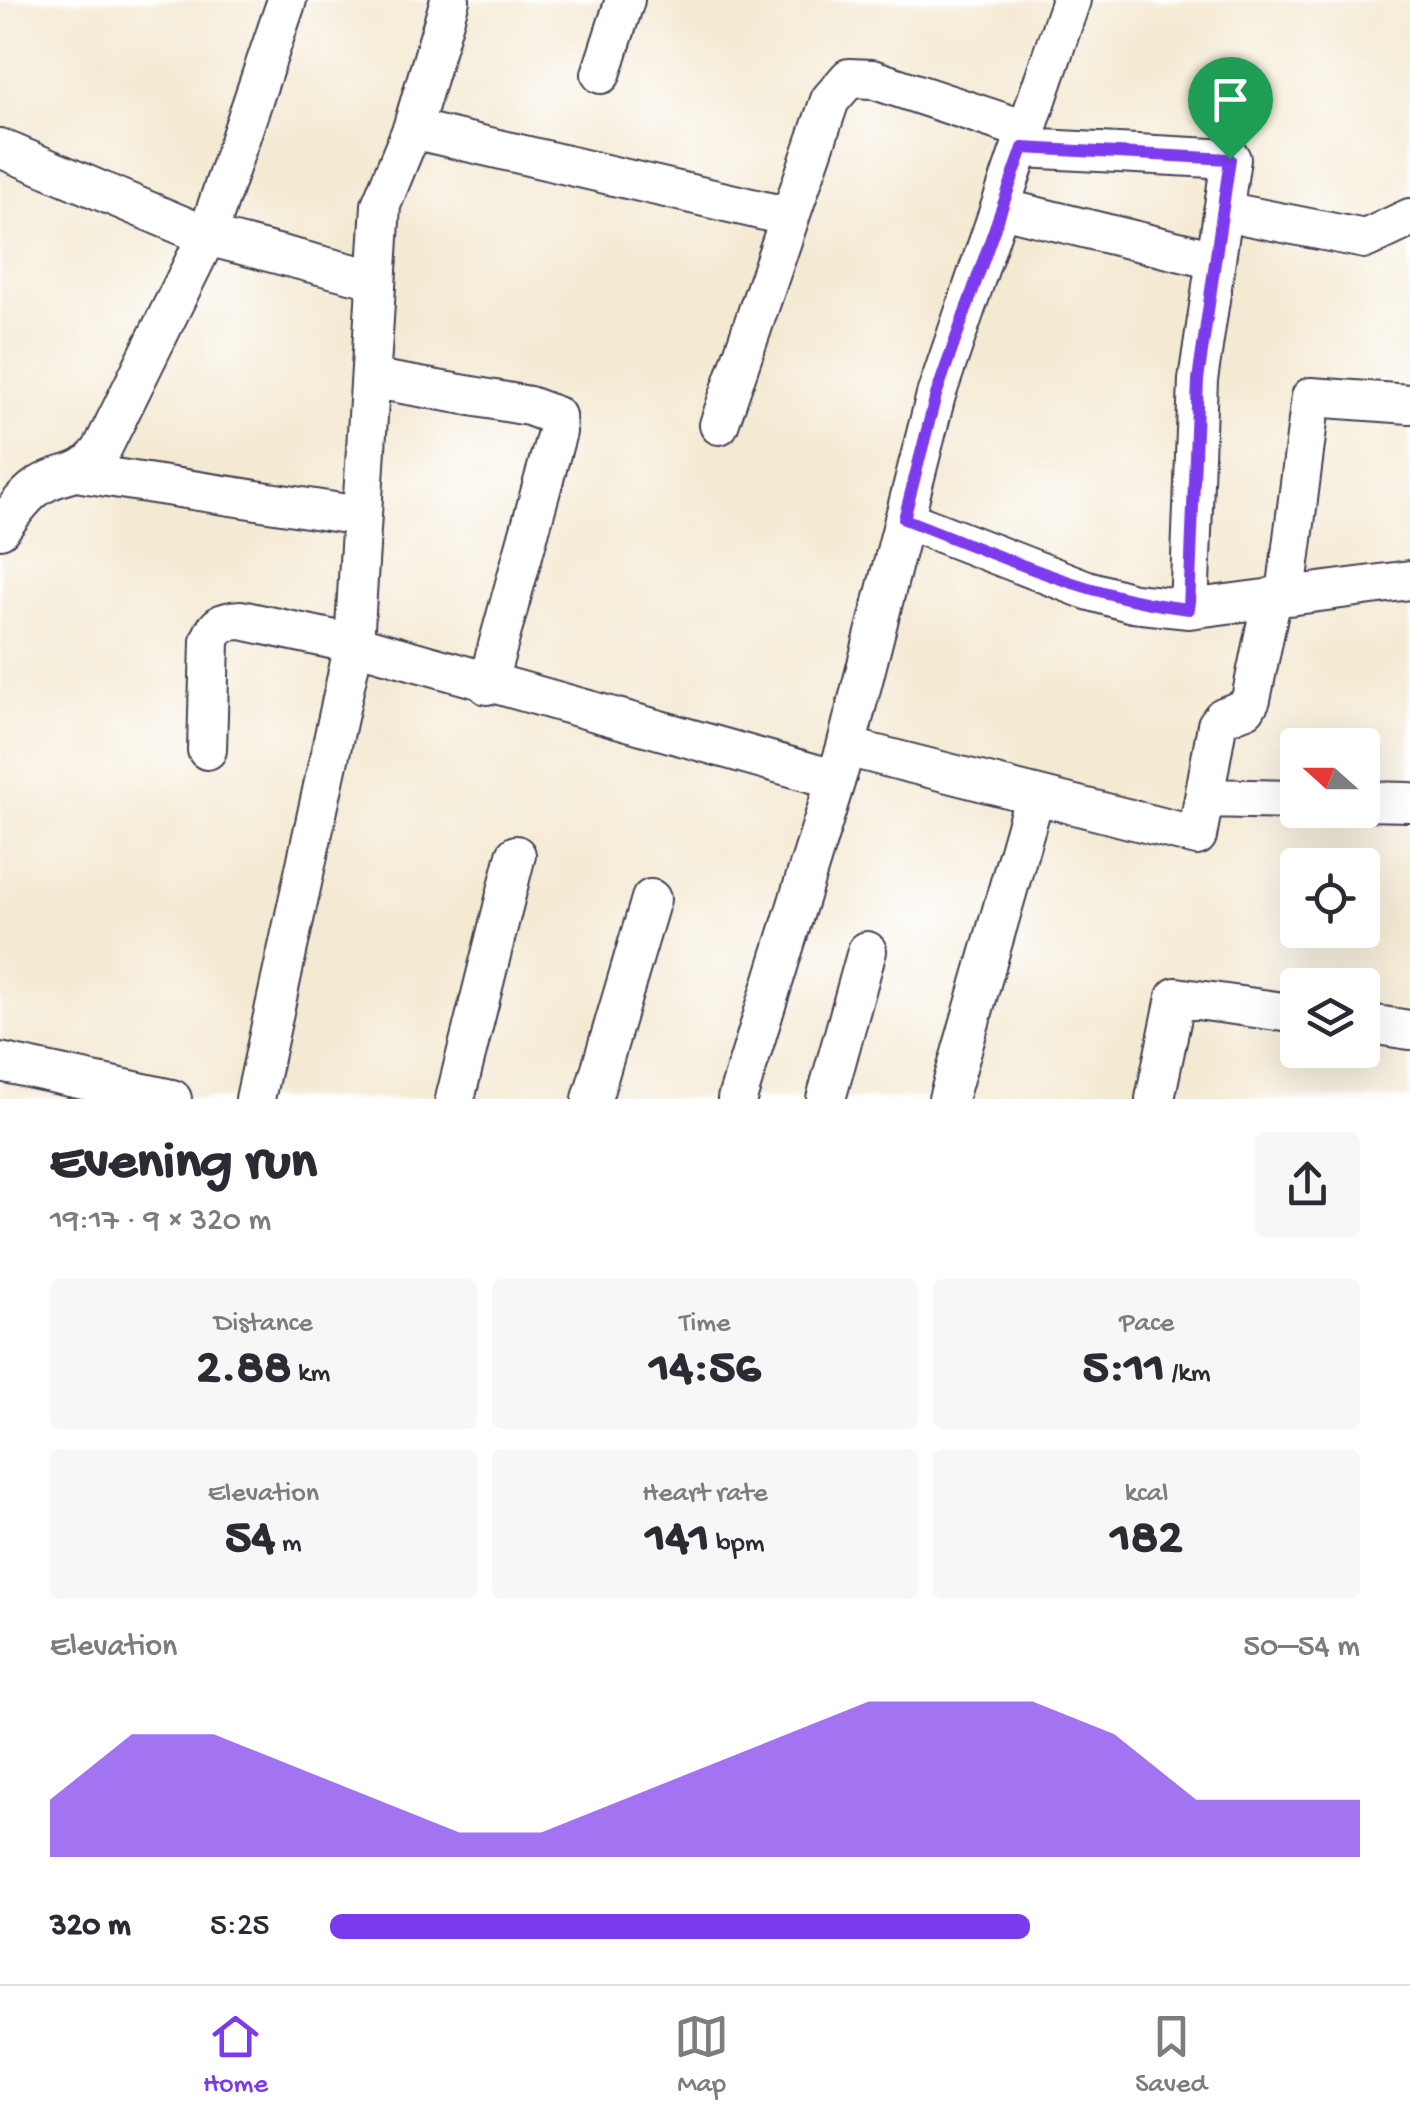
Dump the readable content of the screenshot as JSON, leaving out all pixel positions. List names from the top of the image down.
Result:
{
  "north": "left",
  "page": {
    "heading": ["Evening run", "19:17 · 9 × 320 m"],
    "stats": [
      ["Distance", "2.88 km"],
      ["Time", "14:56"],
      ["Pace", "5:11 /km"],
      ["Elevation", "54 m"],
      ["Heart rate", "141 bpm"],
      ["kcal", "182"]
    ],
    "chart": ["Elevation", "50–54 m"],
    "list": [
      {
        "name": "320 m",
        "note": "5:25"
      }
    ],
    "tabs": ["Home", "Map", "Saved"]
  }
}
